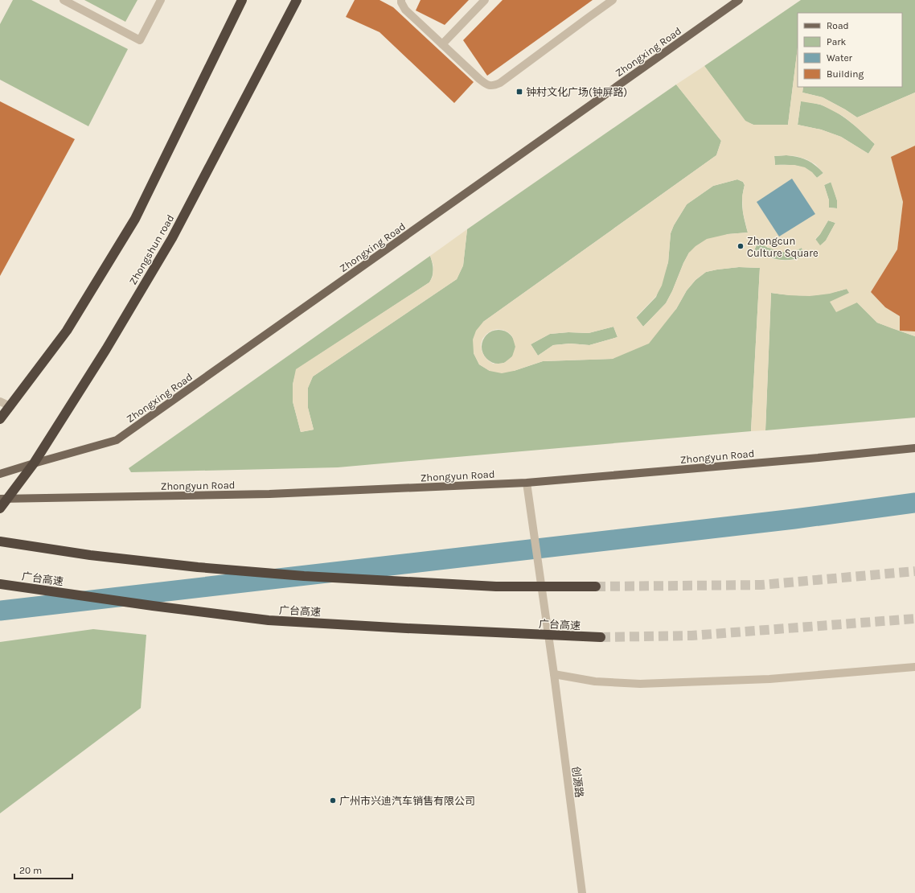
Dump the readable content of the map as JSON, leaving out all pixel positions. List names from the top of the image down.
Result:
{
  "streets": {
    "highway": ["Zhongshun road", "广台高速"],
    "main road": ["Zhongxing Road", "Zhongyun Road"],
    "street": ["创源路"]
  },
  "crossings": [
    ["Zhongxing Road", "Zhongshun road"],
    ["Zhongshun road", "Zhongyun Road"],
    ["Zhongyun Road", "创源路"]
  ],
  "places": {
    "transit": ["钟村文化广场(钟屏路)"],
    "other": ["Zhongcun Culture Square", "广州市兴迪汽车销售有限公司"]
  },
  "legend": [
    "Road",
    "Park",
    "Water",
    "Building"
  ],
  "scale_bar": "20 m"
}
